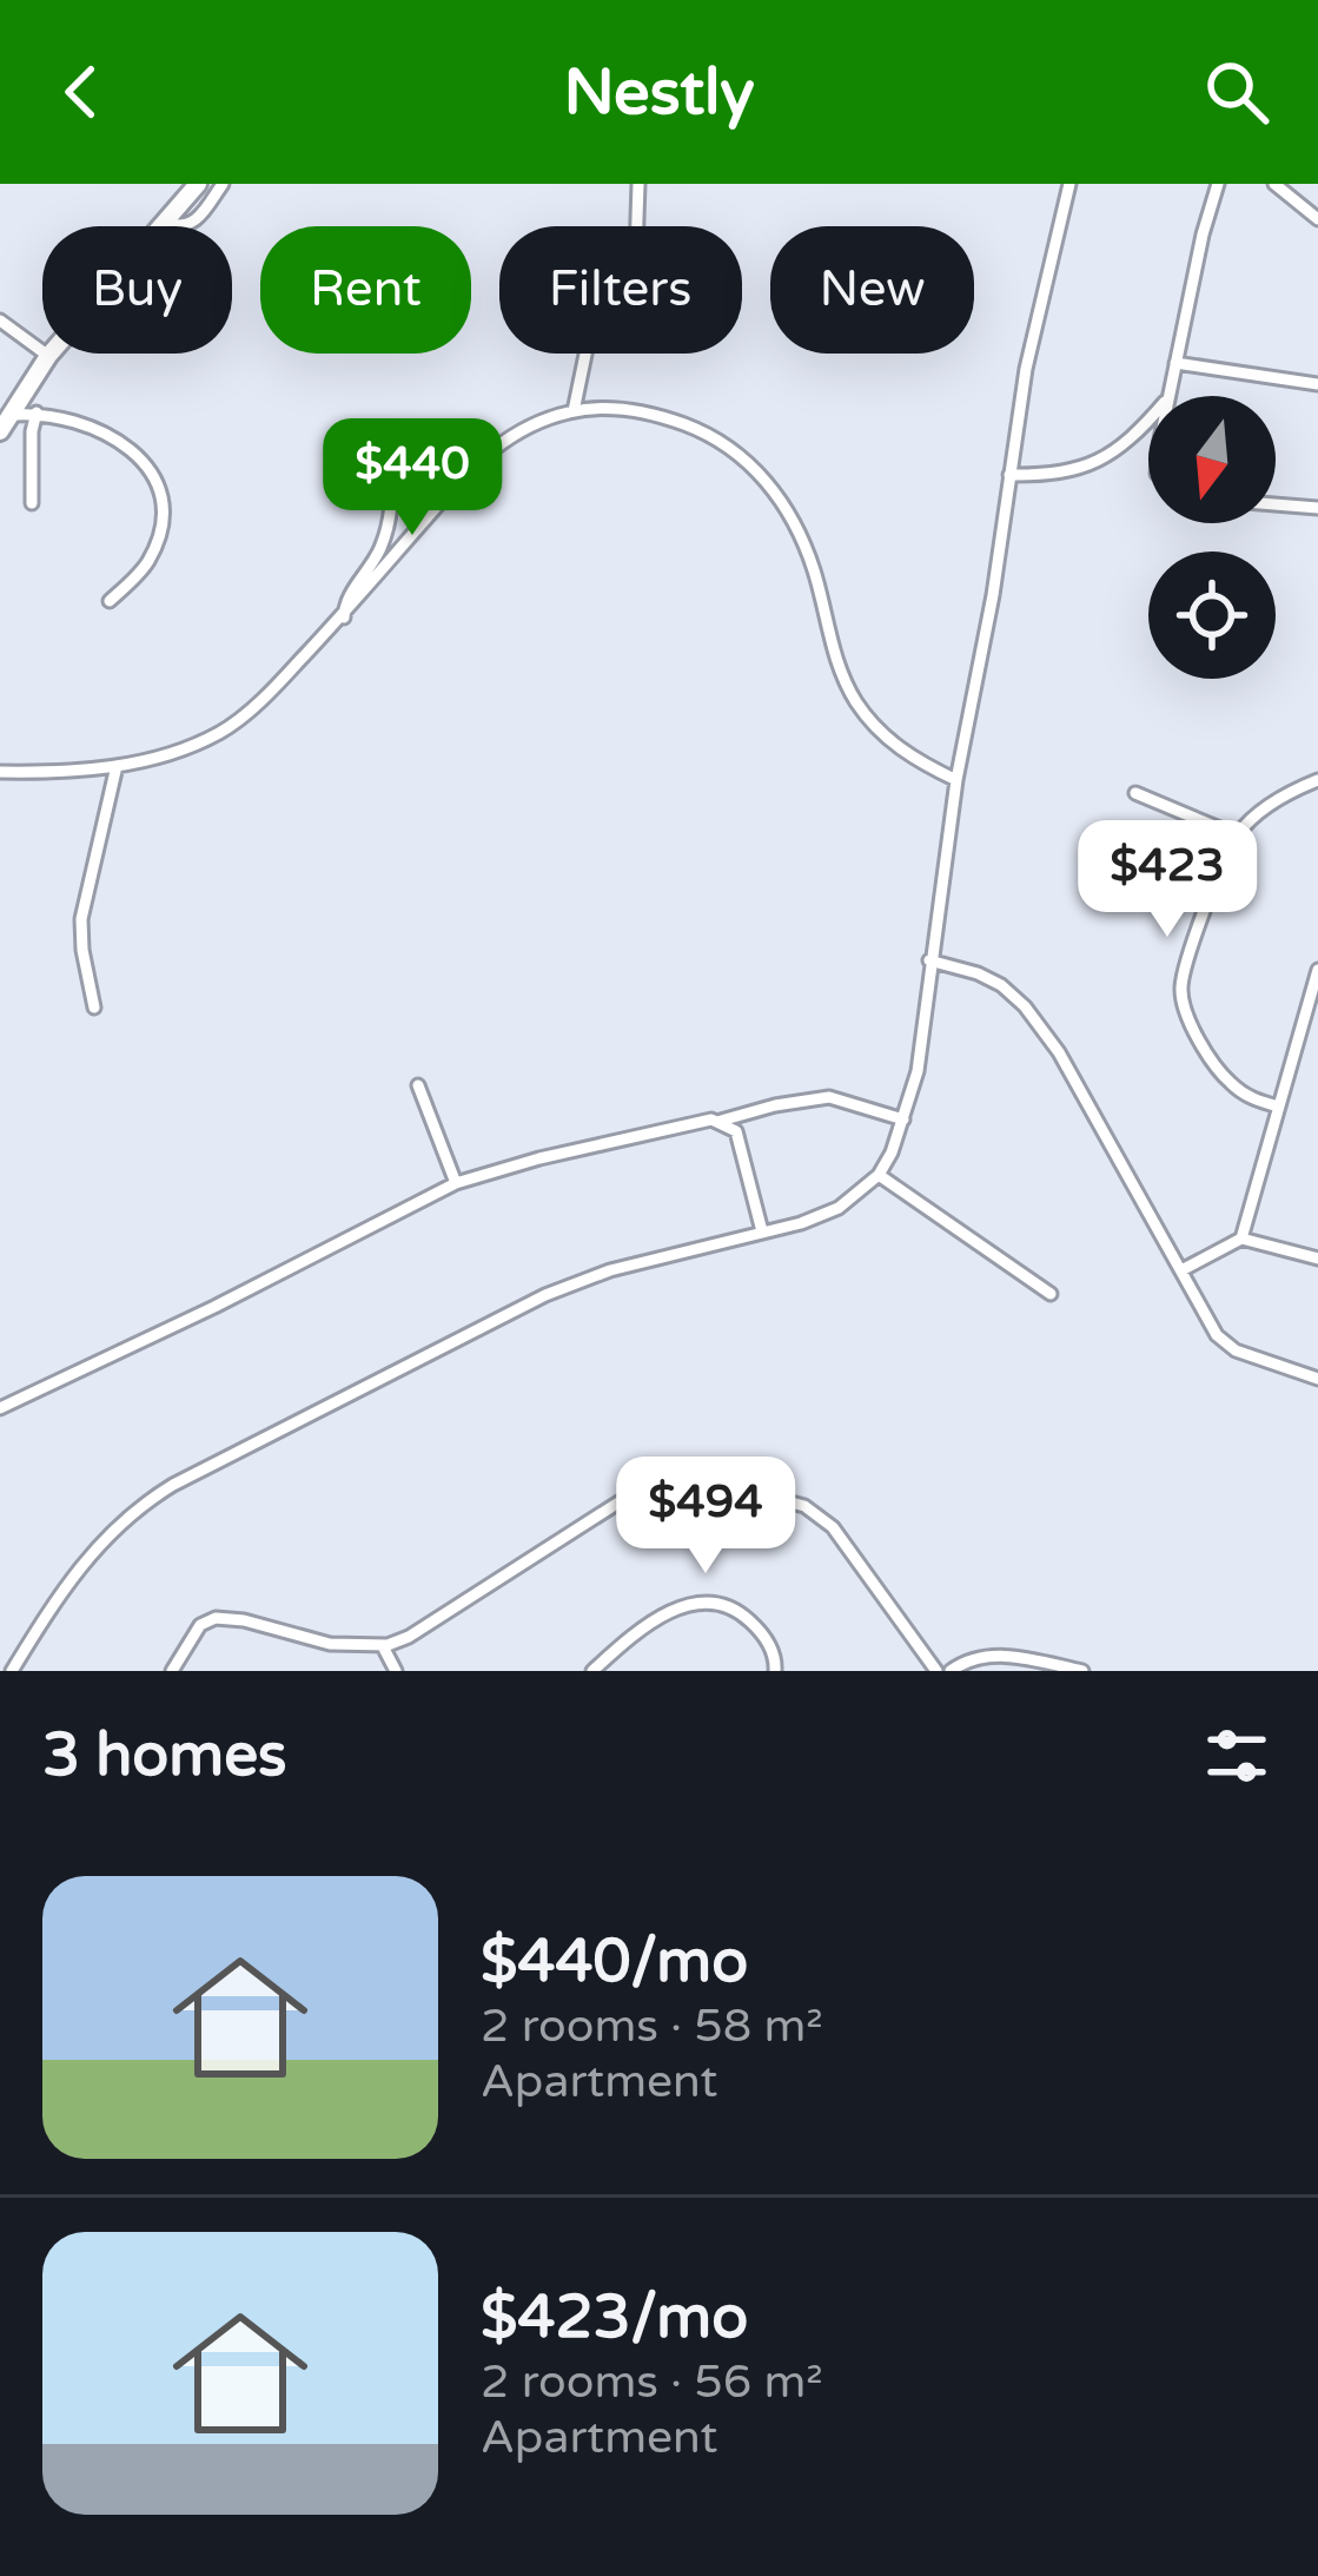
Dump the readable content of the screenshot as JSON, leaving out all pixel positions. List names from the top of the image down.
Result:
{
  "north": "bottom",
  "page": {
    "header": "Nestly",
    "chip": [
      "Buy",
      "Rent",
      "Filters",
      "New"
    ],
    "price": ["$440", "$423", "$494"],
    "heading": "3 homes",
    "list": [
      {
        "name": "$440/mo",
        "note": "2 rooms · 58 m² · Apartment"
      },
      {
        "name": "$423/mo",
        "note": "2 rooms · 56 m² · Apartment"
      }
    ]
  }
}
